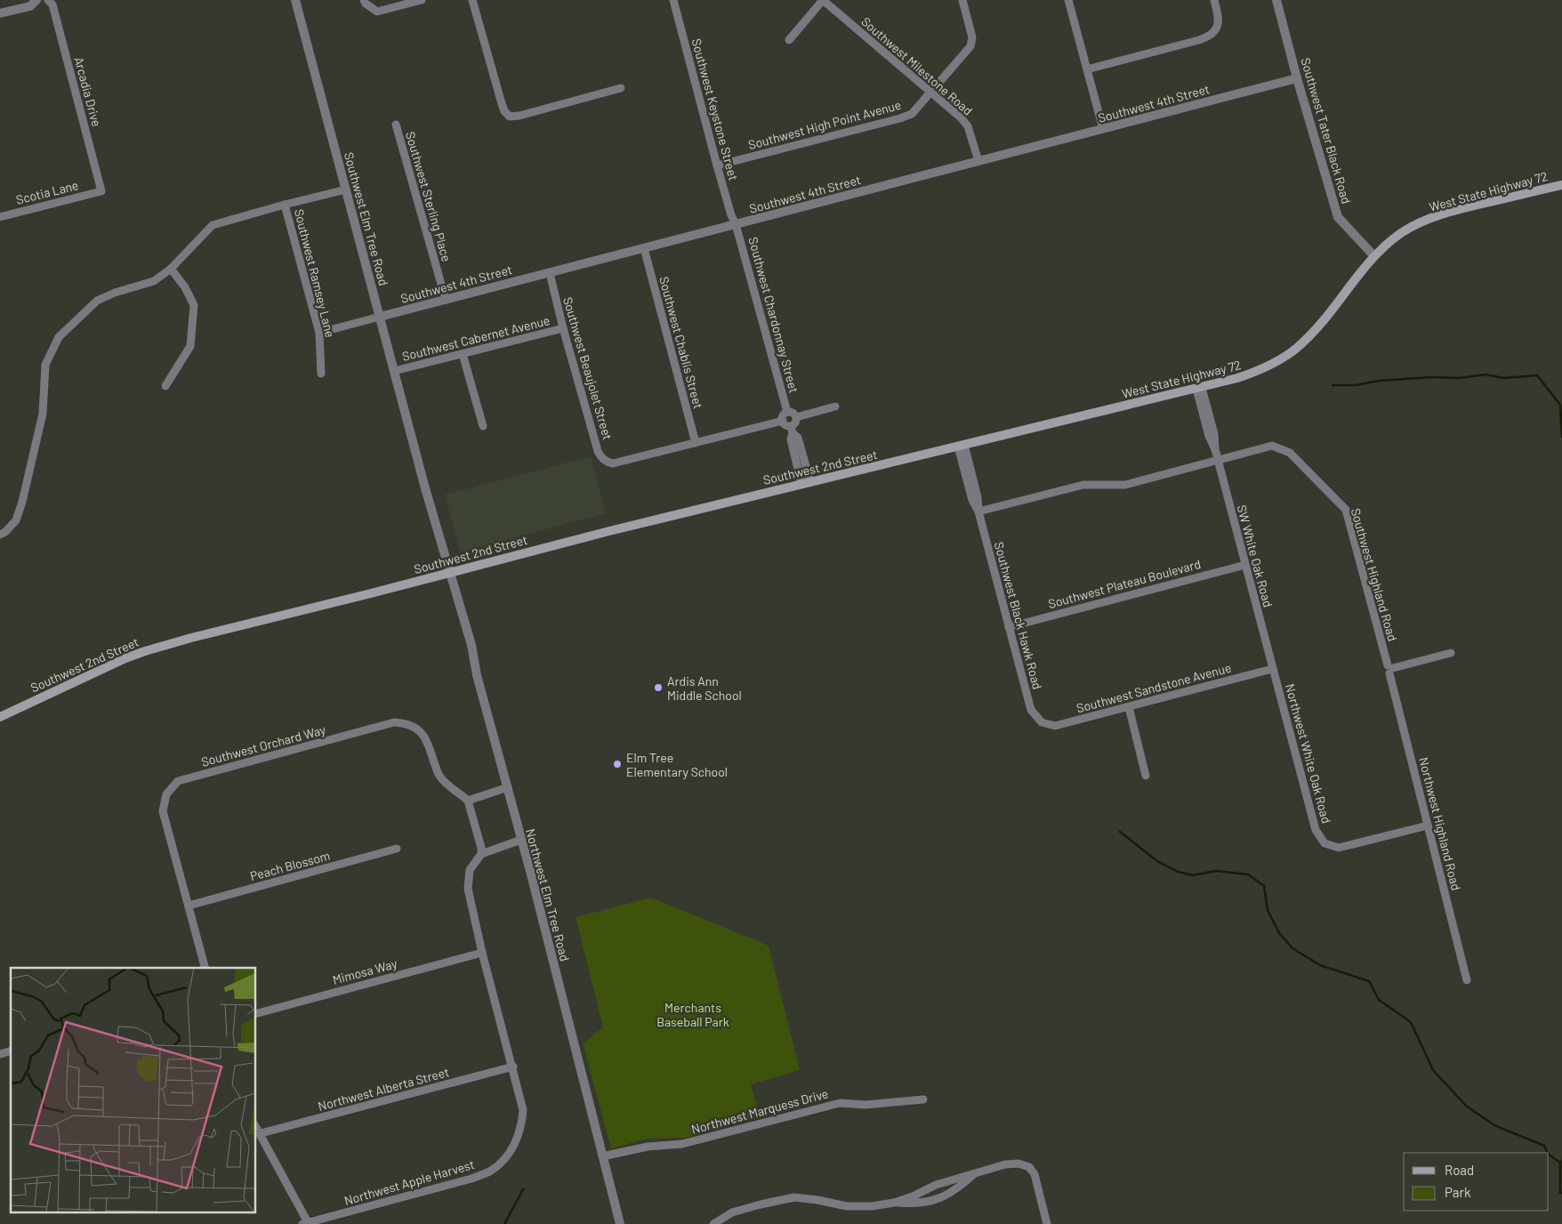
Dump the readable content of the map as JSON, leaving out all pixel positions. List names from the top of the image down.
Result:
{
  "streets": {
    "main road": ["West State Highway 72", "Southwest 2nd Street"],
    "street": [
      "Southwest Milestone Road",
      "Arcadia Drive",
      "Southwest 4th Street",
      "Southwest Keystone Street",
      "Southwest High Point Avenue",
      "Southwest Tater Black Road",
      "Scotia Lane",
      "Southwest Sterling Place",
      "Southwest Elm Tree Road",
      "Southwest Ramsey Lane",
      "Southwest Chardonnay Street",
      "Southwest Cabernet Avenue",
      "Southwest Chablis Street",
      "Southwest Beaujolet Street",
      "SW White Oak Road",
      "Southwest Highland Road",
      "Southwest Plateau Boulevard",
      "Southwest Black Hawk Road",
      "Southwest Sandstone Avenue",
      "Southwest Orchard Way",
      "Northwest White Oak Road",
      "Northwest Highland Road",
      "Peach Blossom",
      "Northwest Elm Tree Road",
      "Mimosa Way",
      "Northwest Alberta Street",
      "Northwest Marquess Drive",
      "Northwest Apple Harvest"
    ]
  },
  "crossings": [
    ["Southwest Milestone Road", "Southwest 4th Street"],
    ["Southwest Milestone Road", "Southwest High Point Avenue"],
    ["Arcadia Drive", "Scotia Lane"],
    ["Southwest 4th Street", "Southwest Keystone Street"],
    ["Southwest 4th Street", "Southwest Tater Black Road"],
    ["Southwest 4th Street", "Southwest Sterling Place"],
    ["Southwest 4th Street", "Southwest Elm Tree Road"],
    ["Southwest 4th Street", "Southwest Ramsey Lane"],
    ["Southwest 4th Street", "Southwest Chardonnay Street"],
    ["Southwest 4th Street", "Southwest Chablis Street"],
    ["Southwest 4th Street", "Southwest Beaujolet Street"],
    ["Southwest Keystone Street", "Southwest High Point Avenue"],
    ["Southwest Keystone Street", "Southwest Chardonnay Street"],
    ["Southwest Tater Black Road", "West State Highway 72"],
    ["West State Highway 72", "Southwest 2nd Street"],
    ["West State Highway 72", "SW White Oak Road"],
    ["West State Highway 72", "Southwest Black Hawk Road"],
    ["Southwest Elm Tree Road", "Southwest Cabernet Avenue"],
    ["Southwest Elm Tree Road", "Southwest 2nd Street"],
    ["Southwest Elm Tree Road", "Northwest Elm Tree Road"],
    ["Southwest Cabernet Avenue", "Southwest Beaujolet Street"],
    ["Southwest Chablis Street", "Southwest Beaujolet Street"],
    ["Southwest 2nd Street", "Southwest Black Hawk Road"],
    ["Southwest 2nd Street", "Northwest Elm Tree Road"],
    ["SW White Oak Road", "Southwest Highland Road"],
    ["SW White Oak Road", "Southwest Plateau Boulevard"],
    ["SW White Oak Road", "Southwest Sandstone Avenue"],
    ["SW White Oak Road", "Northwest White Oak Road"],
    ["Southwest Highland Road", "Southwest Black Hawk Road"],
    ["Southwest Highland Road", "Northwest Highland Road"],
    ["Southwest Plateau Boulevard", "Southwest Black Hawk Road"],
    ["Southwest Black Hawk Road", "Southwest Sandstone Avenue"],
    ["Southwest Sandstone Avenue", "Northwest White Oak Road"],
    ["Southwest Orchard Way", "Peach Blossom"],
    ["Northwest White Oak Road", "Northwest Highland Road"],
    ["Northwest Elm Tree Road", "Northwest Marquess Drive"],
    ["Northwest Alberta Street", "Northwest Apple Harvest"]
  ],
  "parks": ["Merchants Baseball Park"],
  "places": ["Ardis Ann Middle School", "Elm Tree Elementary School"],
  "legend": ["Road", "Park"]
}
